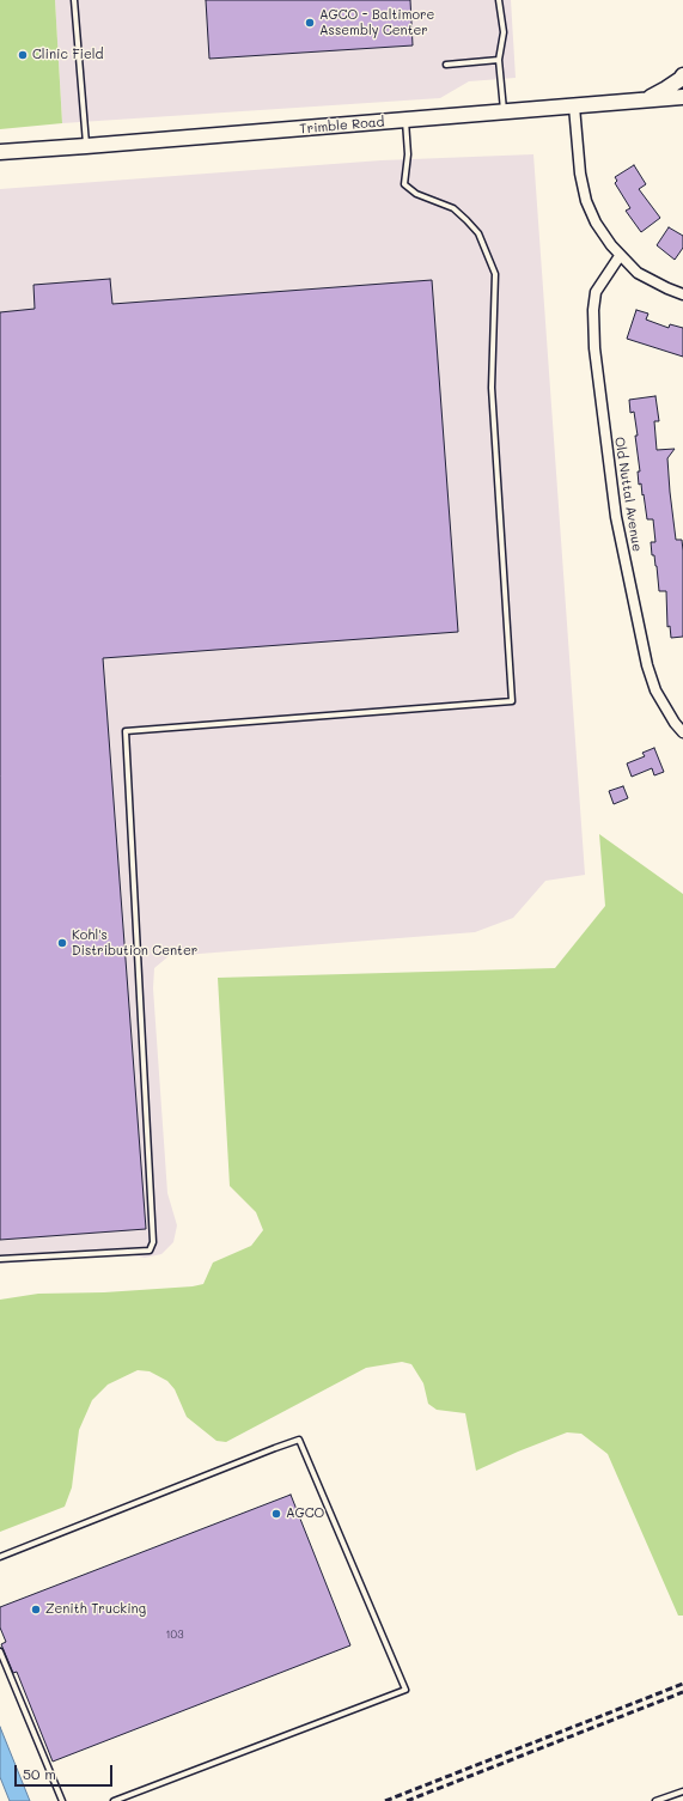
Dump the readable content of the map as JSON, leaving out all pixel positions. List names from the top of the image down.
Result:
{
  "streets": {
    "street": ["Trimble Road", "Old Nuttal Avenue"]
  },
  "places": [
    "AGCO - Baltimore Assembly Center",
    "Clinic Field",
    "Kohl's Distribution Center",
    "AGCO",
    "Zenith Trucking"
  ],
  "house_numbers": ["103"],
  "scale_bar": "50 m"
}
